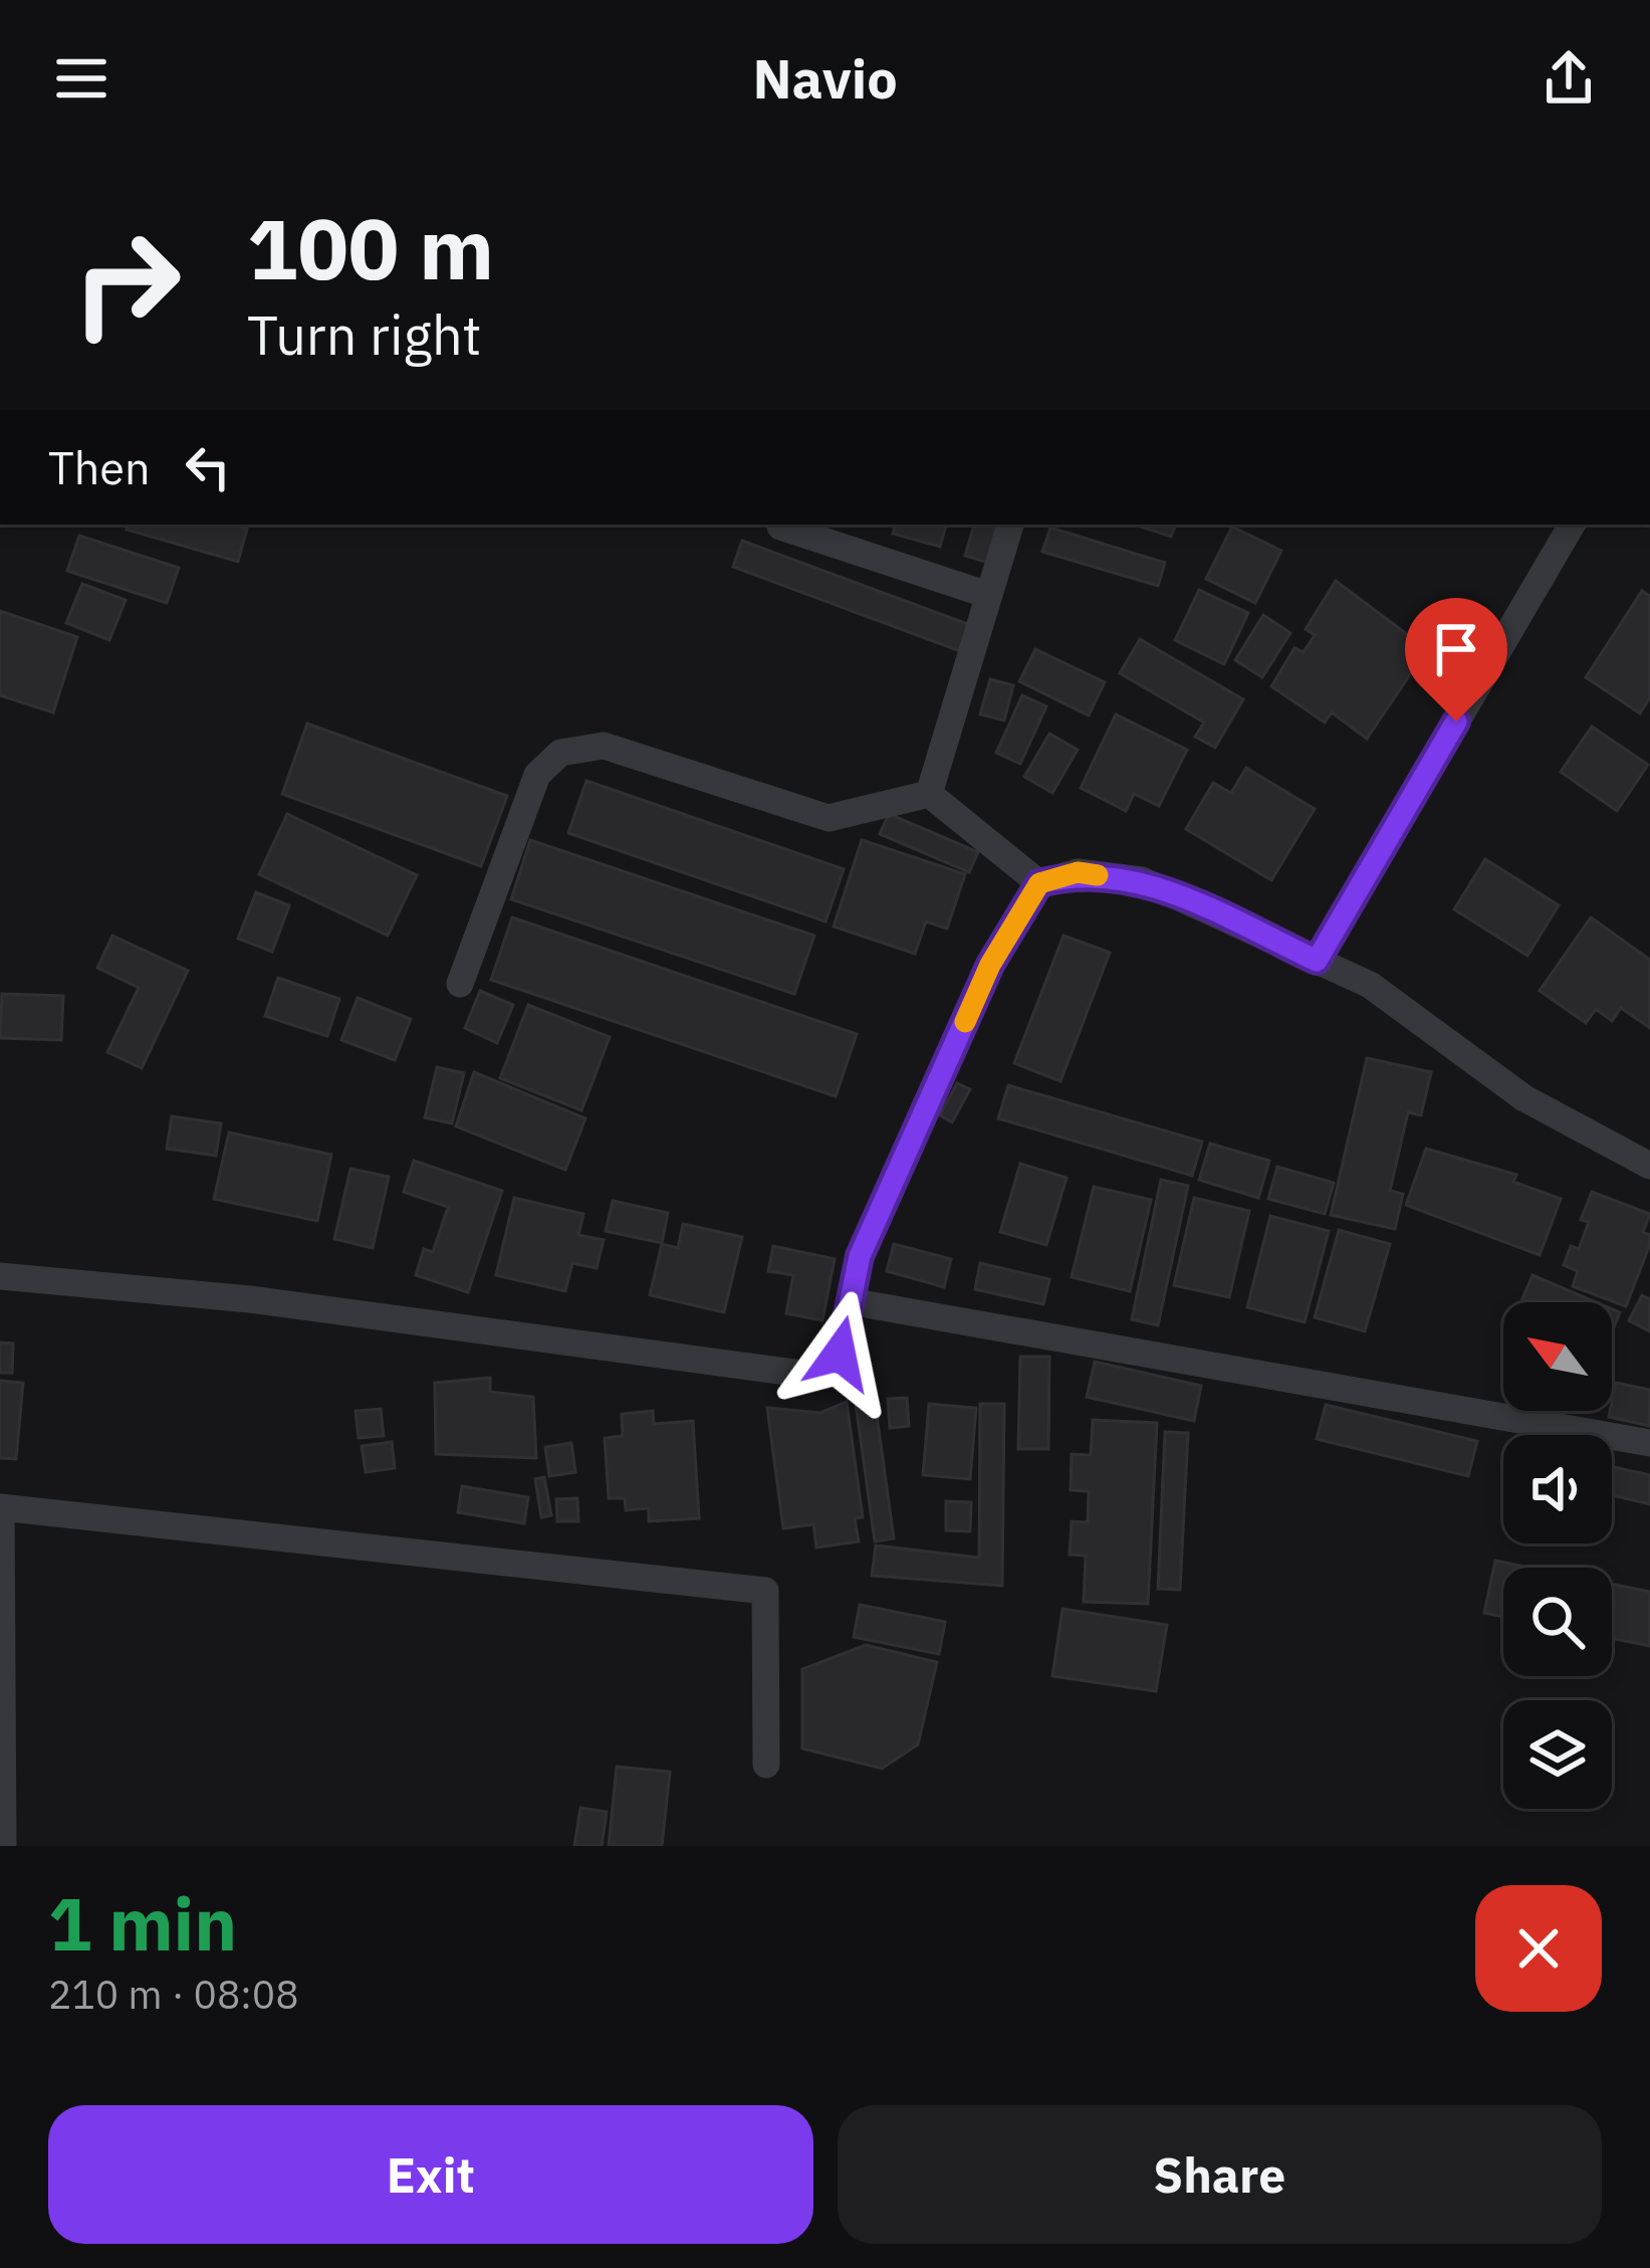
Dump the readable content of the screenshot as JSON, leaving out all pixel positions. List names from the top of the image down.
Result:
{
  "north": "top left",
  "page": {
    "header": "Navio",
    "turn": ["100 m", "Turn right"],
    "then": "Then",
    "heading": ["1 min", "210 m · 08:08"],
    "buttons": ["Exit", "Share"]
  }
}
